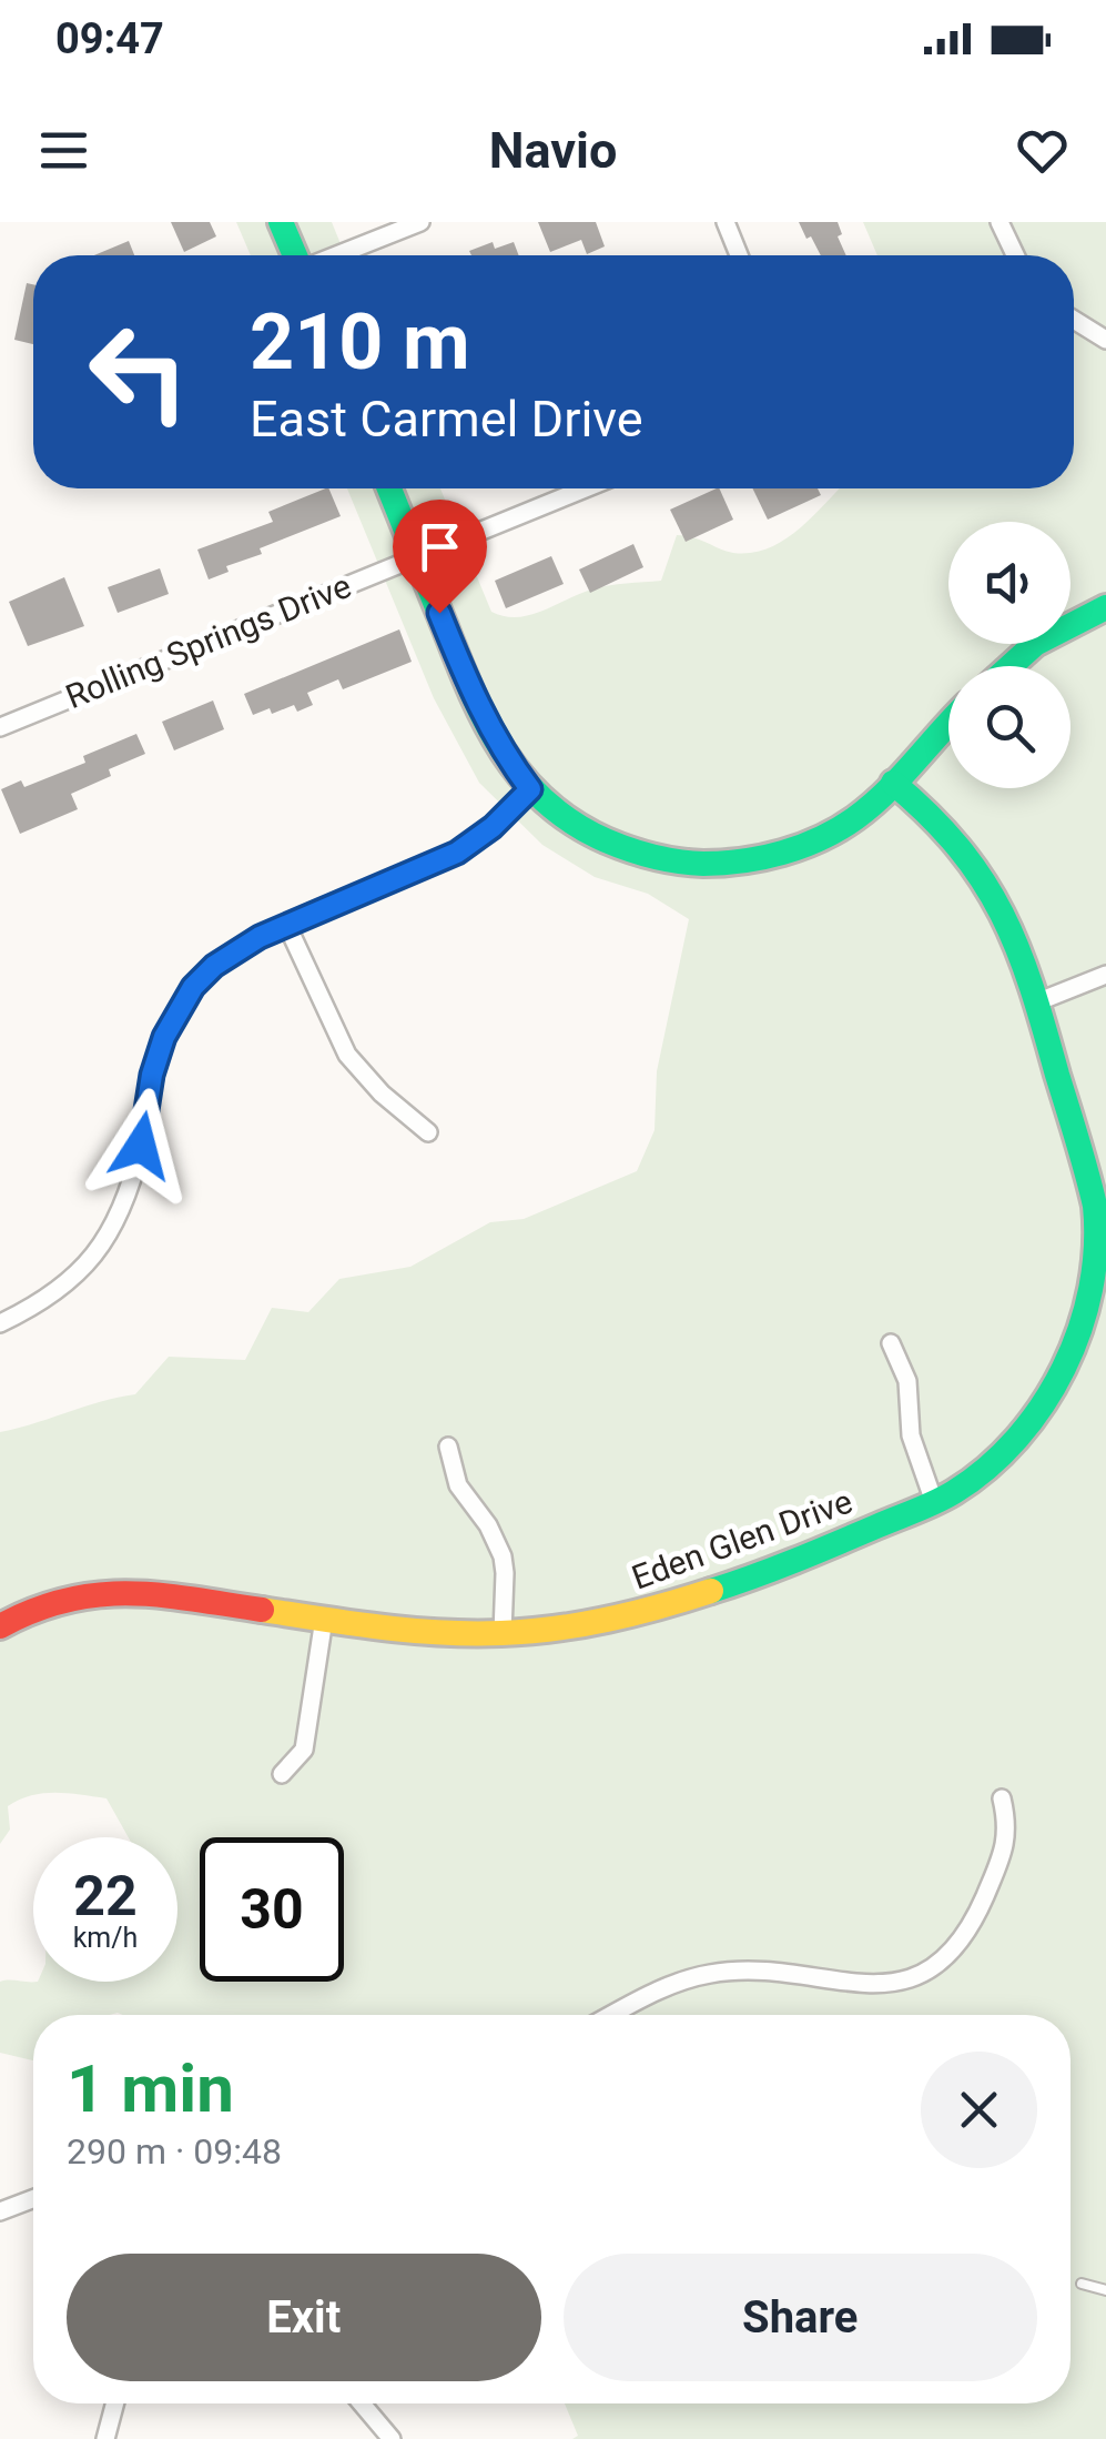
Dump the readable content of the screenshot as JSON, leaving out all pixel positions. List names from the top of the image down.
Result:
{
  "streets": {
    "street": ["Rolling Springs Drive", "Eden Glen Drive"]
  },
  "page": {
    "status": "09:47",
    "header": "Navio",
    "turn": ["210 m", "East Carmel Drive"],
    "speed": "22 km/h",
    "limit": "30",
    "heading": ["1 min", "290 m · 09:48"],
    "buttons": ["Exit", "Share"]
  }
}
